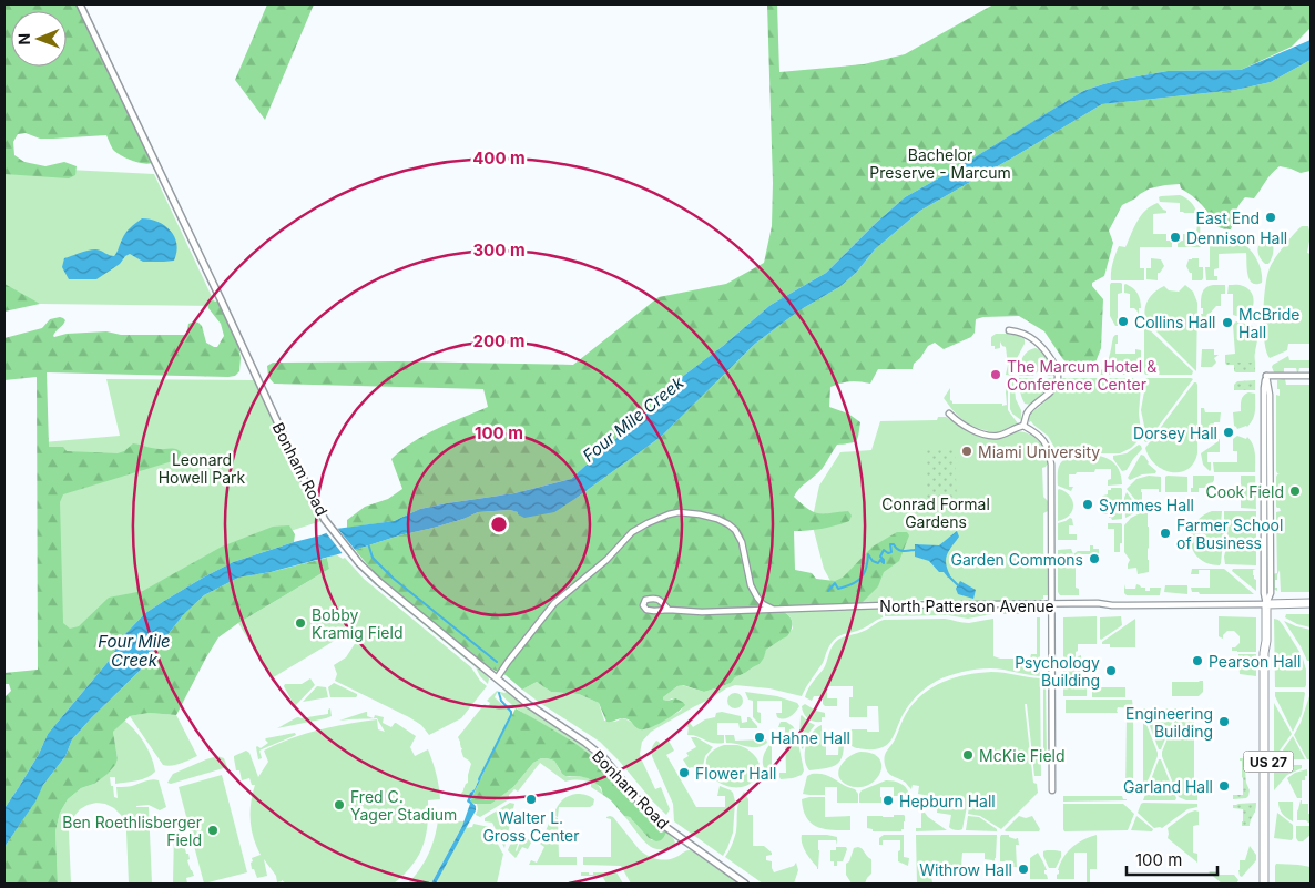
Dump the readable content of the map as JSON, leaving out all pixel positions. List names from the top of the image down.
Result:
{
  "streets": {
    "highway": ["US 27"],
    "street": ["Bonham Road", "North Patterson Avenue"]
  },
  "crossings": [
    ["North Patterson Avenue", "US 27"]
  ],
  "water": ["Four Mile Creek"],
  "parks": ["Bachelor Preserve - Marcum", "Leonard Howell Park", "Conrad Formal Gardens"],
  "places": [
    "East End",
    "Dennison Hall",
    "Collins Hall",
    "McBride Hall",
    "The Marcum Hotel & Conference Center",
    "Dorsey Hall",
    "Miami University",
    "Cook Field",
    "Symmes Hall",
    "Farmer School of Business",
    "Garden Commons",
    "Bobby Kramig Field",
    "Pearson Hall",
    "Psychology Building",
    "Engineering Building",
    "Hahne Hall",
    "McKie Field",
    "Flower Hall",
    "Garland Hall",
    "Walter L. Gross Center",
    "Hepburn Hall",
    "Fred C. Yager Stadium",
    "Ben Roethlisberger Field",
    "Withrow Hall"
  ],
  "scale_bar": "100 m",
  "north": "left",
  "rings": [
    "400 m",
    "300 m",
    "200 m",
    "100 m"
  ]
}
